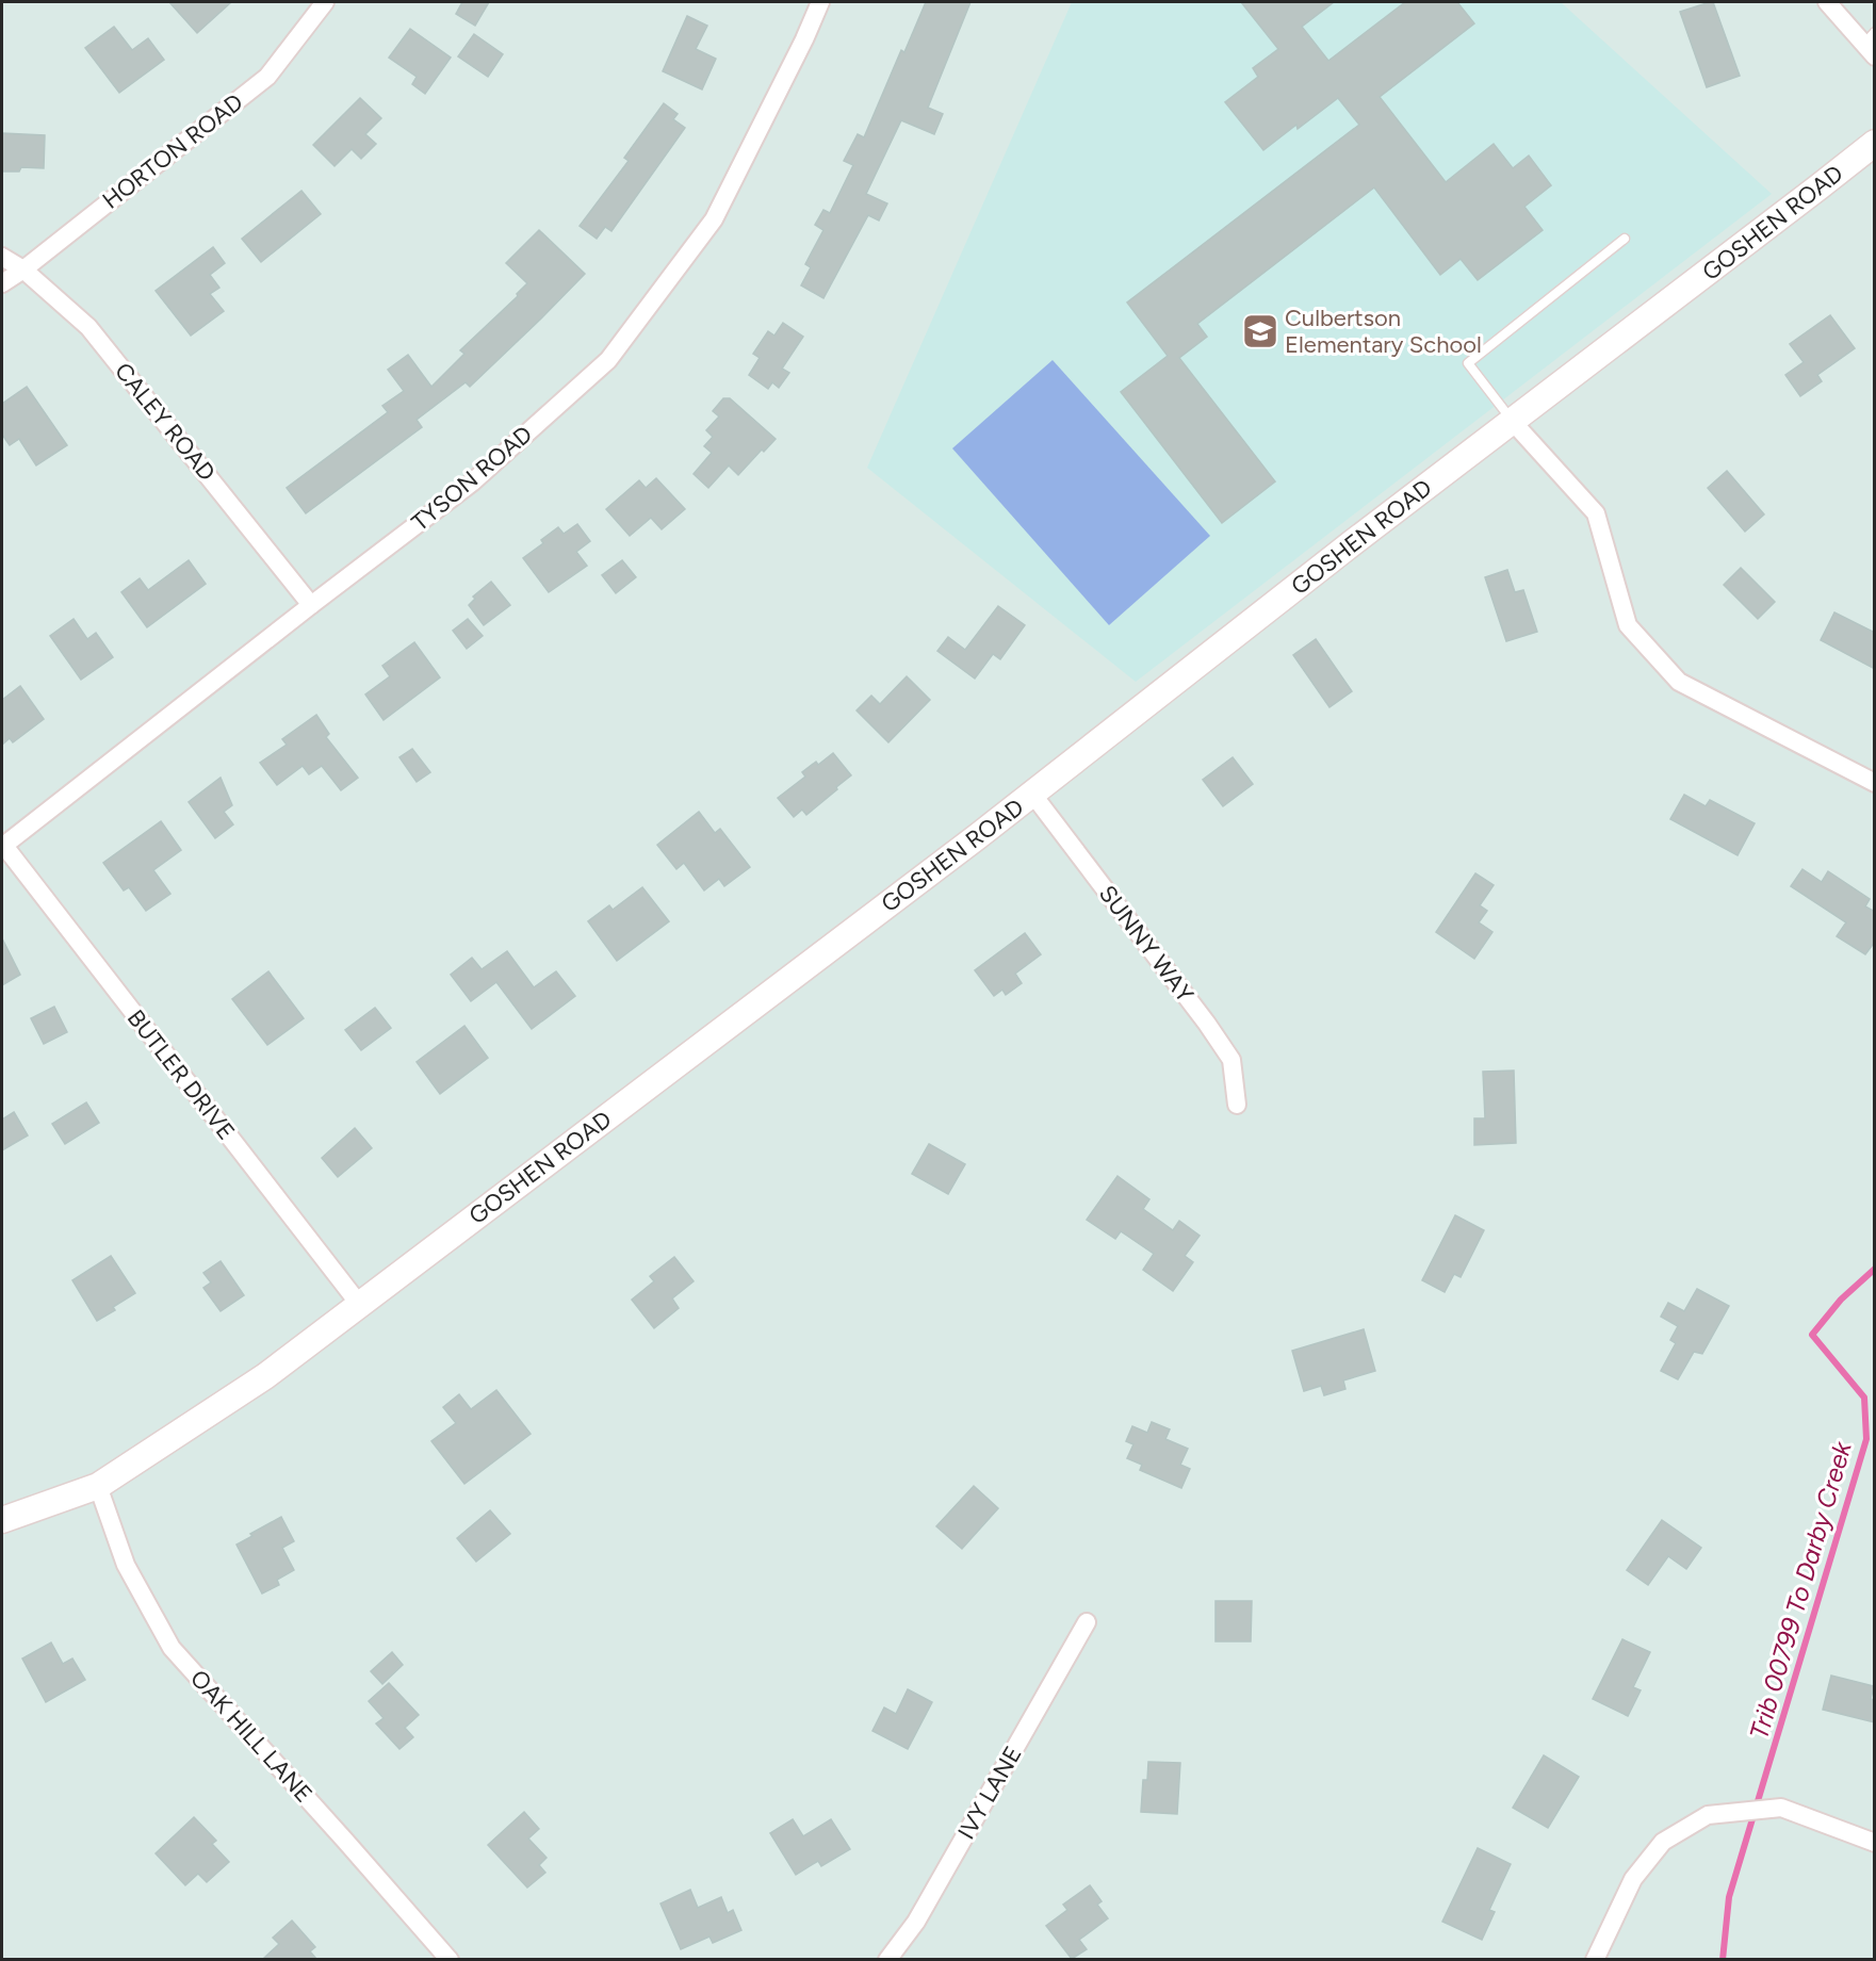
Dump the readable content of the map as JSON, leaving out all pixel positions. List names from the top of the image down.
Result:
{
  "streets": {
    "street": [
      "HORTON ROAD",
      "GOSHEN ROAD",
      "CALEY ROAD",
      "TYSON ROAD",
      "SUNNY WAY",
      "BUTLER DRIVE",
      "OAK HILL LANE",
      "IVY LANE"
    ]
  },
  "crossings": [
    ["HORTON ROAD", "CALEY ROAD"],
    ["GOSHEN ROAD", "SUNNY WAY"],
    ["GOSHEN ROAD", "BUTLER DRIVE"],
    ["GOSHEN ROAD", "OAK HILL LANE"],
    ["CALEY ROAD", "TYSON ROAD"],
    ["TYSON ROAD", "BUTLER DRIVE"]
  ],
  "water": ["Trib 00799 To Darby Creek"],
  "places": {
    "school or university": ["Culbertson Elementary School"]
  }
}
